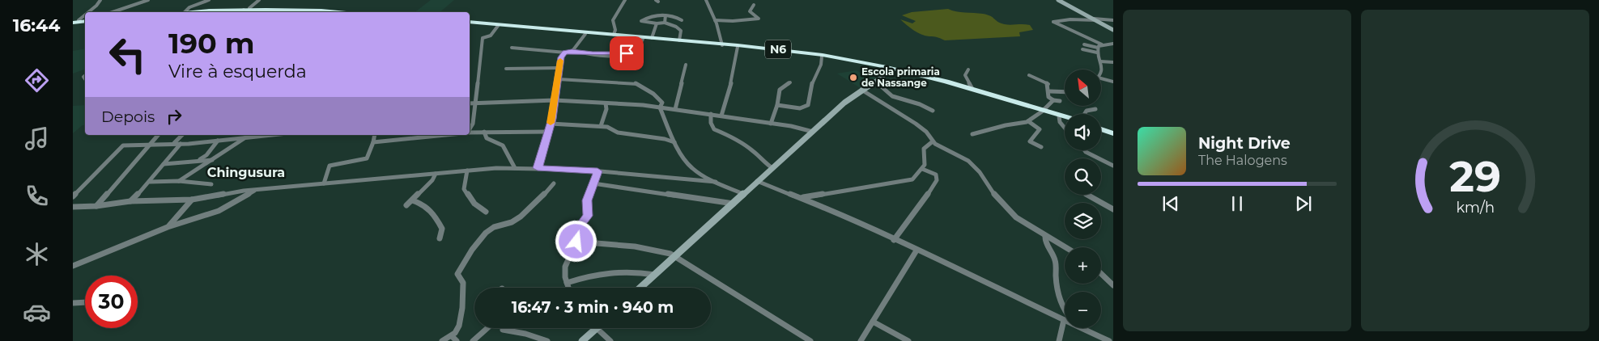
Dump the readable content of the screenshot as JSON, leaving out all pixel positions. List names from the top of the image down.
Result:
{
  "streets": {
    "highway": ["N6"]
  },
  "districts": ["Chingusura"],
  "places": ["Escola primaria de Nassange"],
  "north": "top left",
  "page": {
    "tabs": "16:44",
    "turn": ["190 m", "Vire à esquerda"],
    "map_buttons": ["+", "−"],
    "then": "Depois",
    "song": ["Night Drive", "The Halogens"],
    "limit": "30",
    "trip": "16:47 · 3 min · 940 m",
    "gauge": ["29", "km/h"]
  }
}
